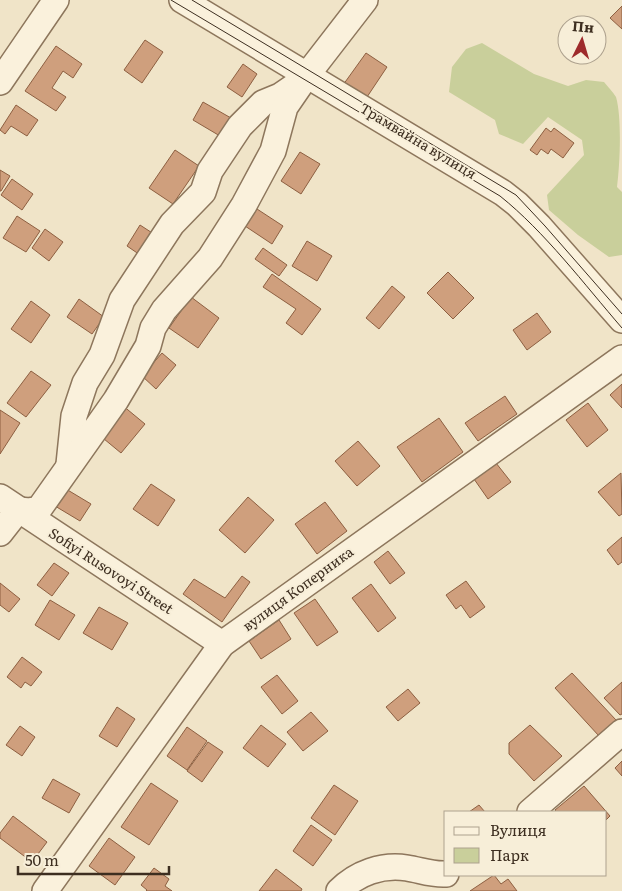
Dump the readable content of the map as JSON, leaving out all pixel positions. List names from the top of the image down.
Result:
{
  "streets": {
    "street": ["Трамвайна вулиця", "Sofiyi Rusovoyi Street", "вулиця Коперника"]
  },
  "crossings": [
    ["Sofiyi Rusovoyi Street", "вулиця Коперника"]
  ],
  "legend": ["Вулиця", "Парк"],
  "scale_bar": "50 m",
  "north": "top"
}
